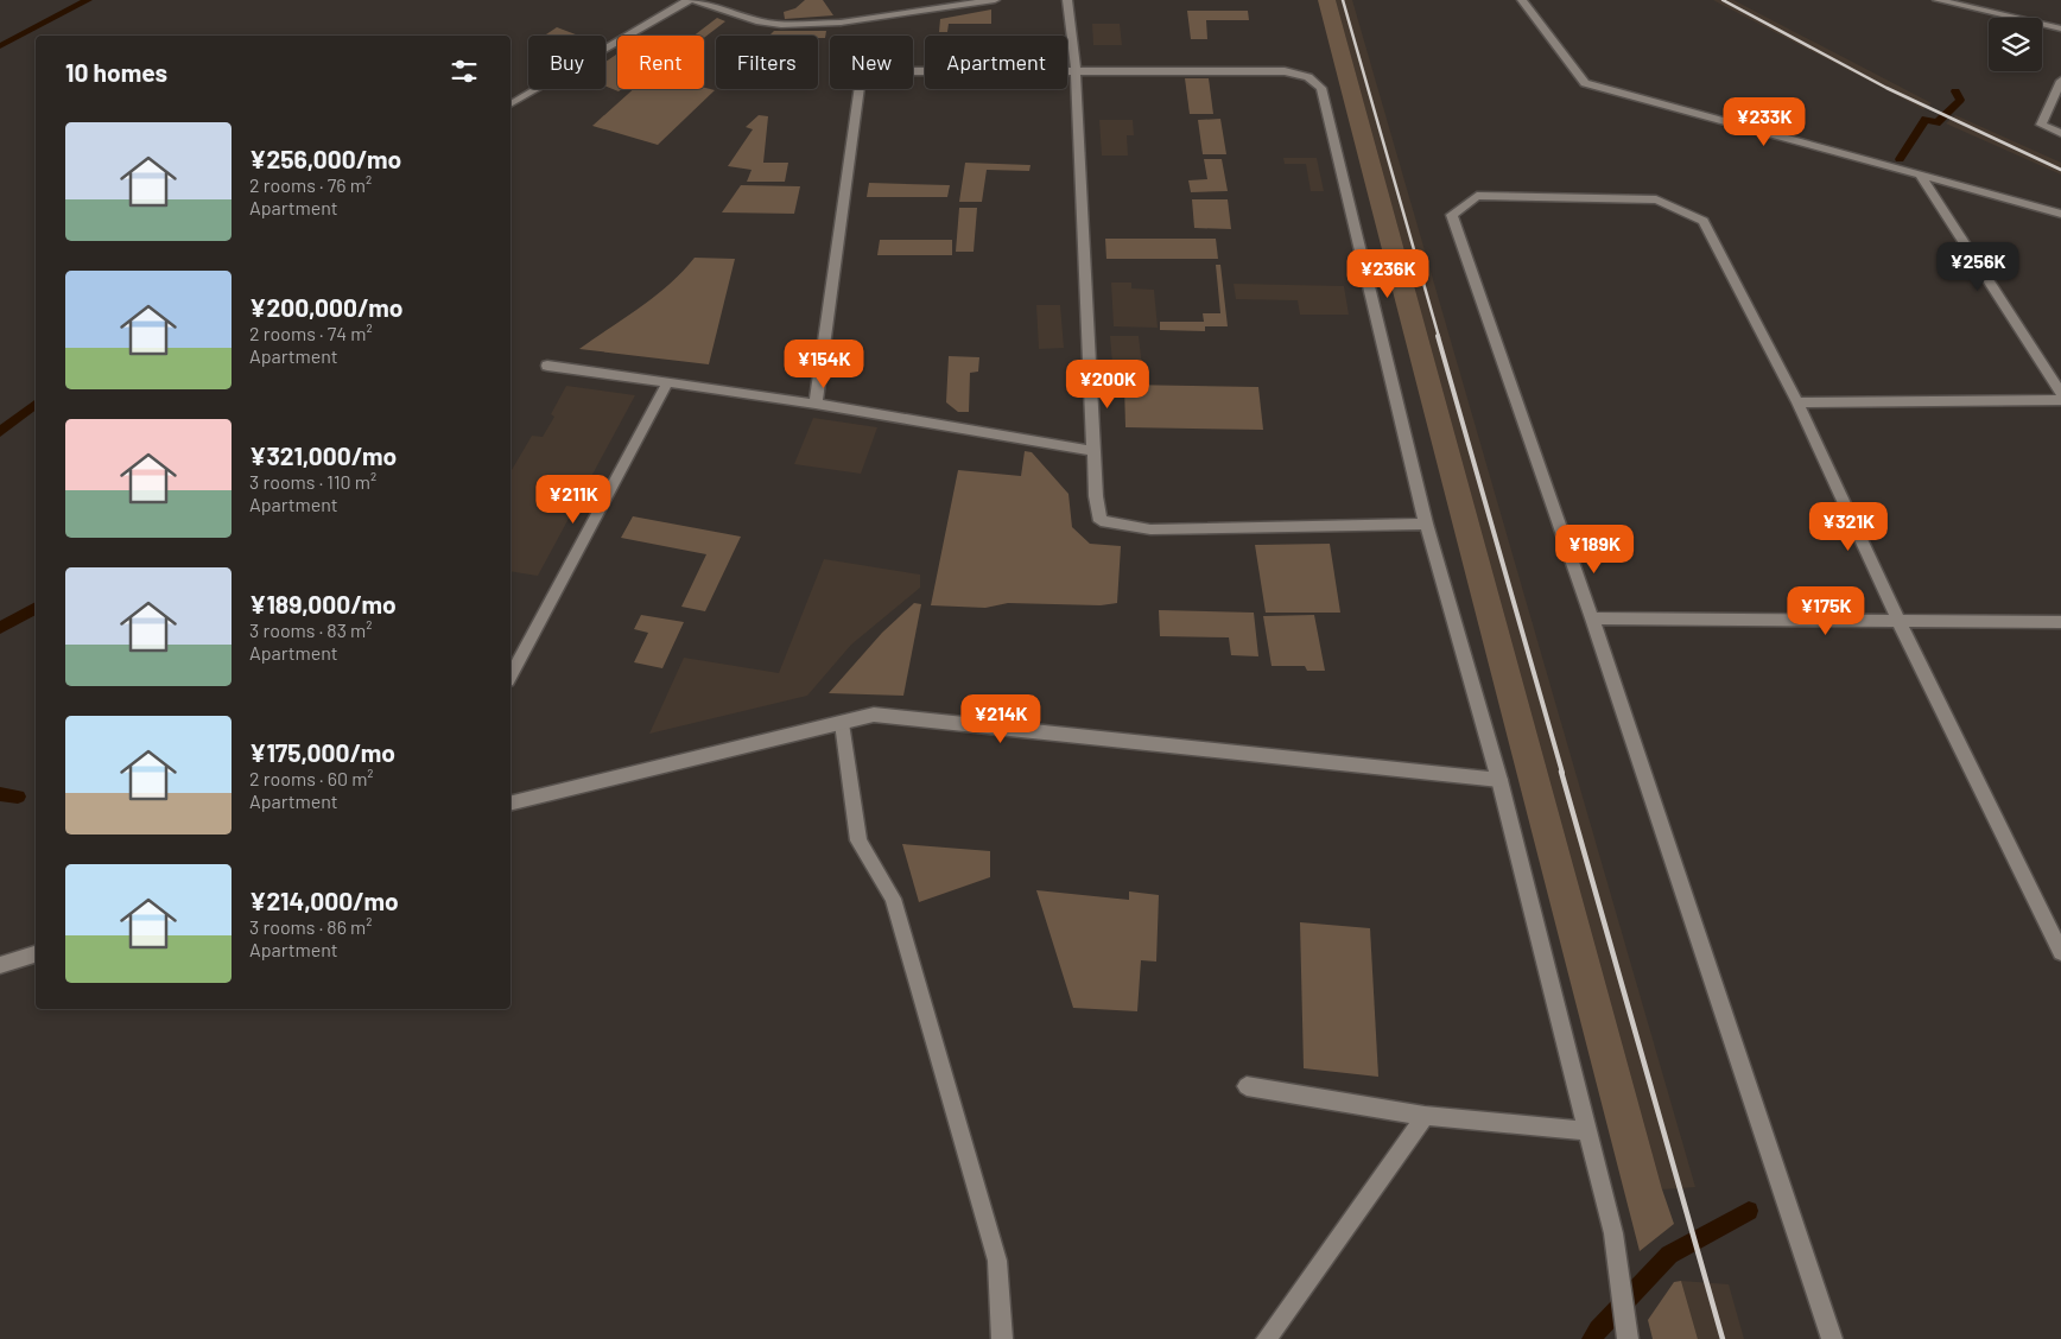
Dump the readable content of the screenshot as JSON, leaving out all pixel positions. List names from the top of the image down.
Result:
{
  "page": {
    "chip": [
      "Buy",
      "Rent",
      "Filters",
      "New",
      "Apartment"
    ],
    "heading": "10 homes",
    "price": [
      "¥233K",
      "¥256K",
      "¥236K",
      "¥154K",
      "¥200K",
      "¥211K",
      "¥321K",
      "¥189K",
      "¥175K",
      "¥214K"
    ],
    "list": [
      {
        "name": "¥256,000/mo",
        "note": "2 rooms · 76 m² · Apartment"
      },
      {
        "name": "¥200,000/mo",
        "note": "2 rooms · 74 m² · Apartment"
      },
      {
        "name": "¥321,000/mo",
        "note": "3 rooms · 110 m² · Apartment"
      },
      {
        "name": "¥189,000/mo",
        "note": "3 rooms · 83 m² · Apartment"
      },
      {
        "name": "¥175,000/mo",
        "note": "2 rooms · 60 m² · Apartment"
      },
      {
        "name": "¥214,000/mo",
        "note": "3 rooms · 86 m² · Apartment"
      }
    ]
  }
}
